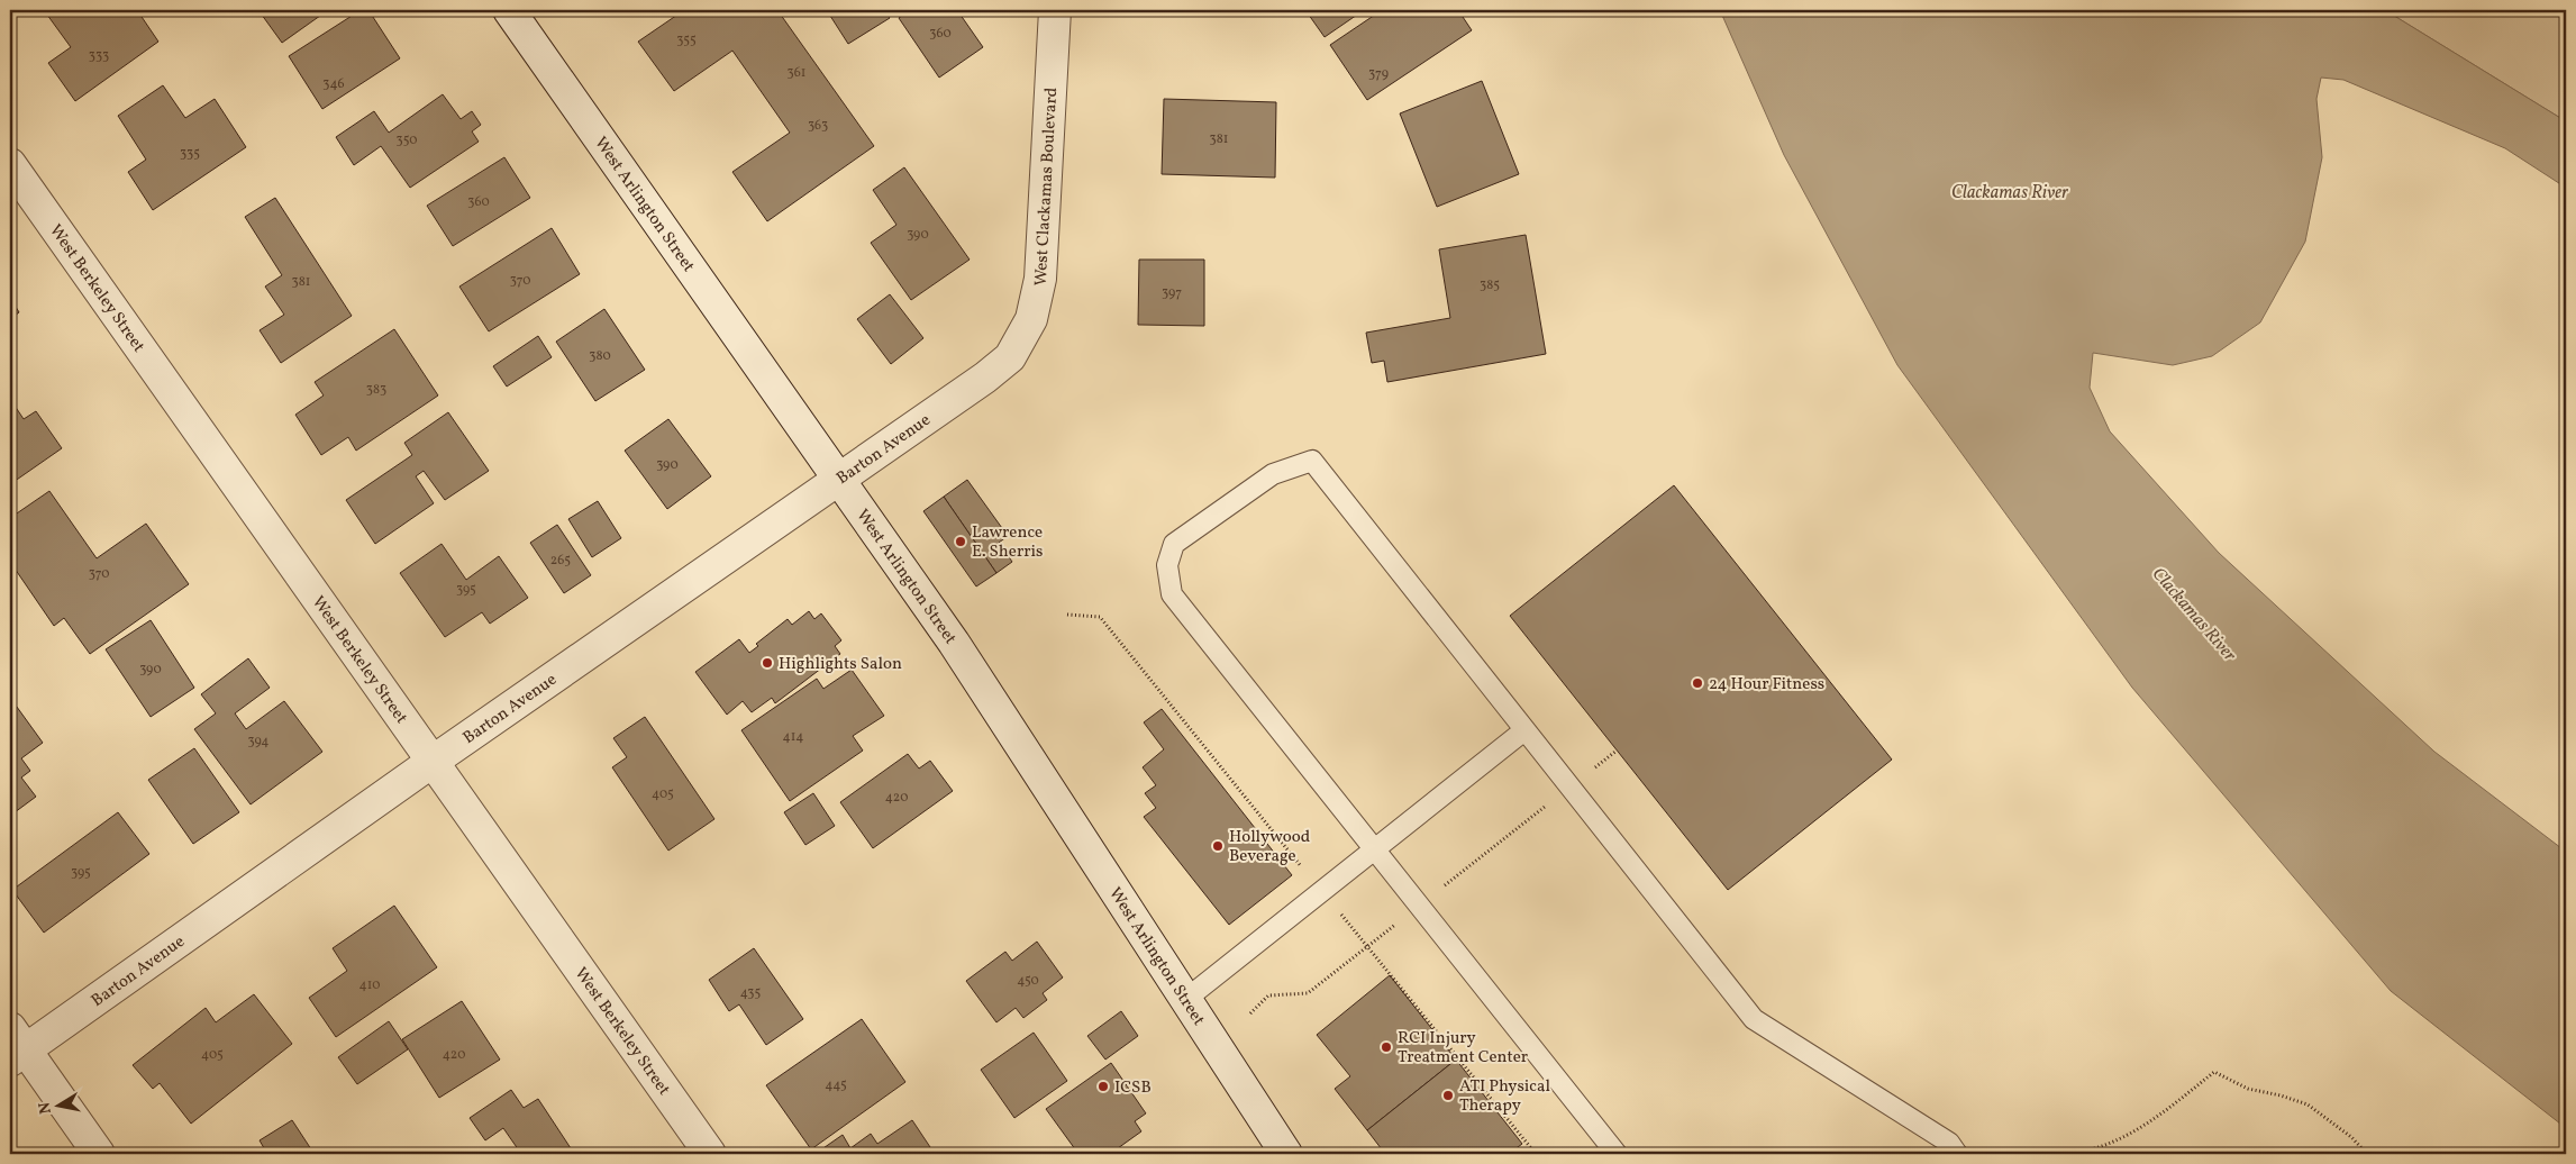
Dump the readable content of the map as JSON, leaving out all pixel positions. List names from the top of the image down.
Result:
{
  "streets": {
    "street": [
      "West Clackamas Boulevard",
      "West Arlington Street",
      "West Berkeley Street",
      "Barton Avenue"
    ]
  },
  "crossings": [
    ["West Clackamas Boulevard", "Barton Avenue"],
    ["West Arlington Street", "Barton Avenue"],
    ["West Berkeley Street", "Barton Avenue"]
  ],
  "water": ["Clackamas River"],
  "places": [
    "Lawrence E. Sherris",
    "Highlights Salon",
    "24 Hour Fitness",
    "Hollywood Beverage",
    "RCI Injury Treatment Center",
    "ICSB",
    "ATI Physical Therapy"
  ],
  "house_numbers": [
    "360",
    "355",
    "333",
    "361",
    "379",
    "346",
    "363",
    "381",
    "350",
    "335",
    "360",
    "390",
    "370",
    "381",
    "385",
    "397",
    "380",
    "383",
    "390",
    "265",
    "370",
    "395",
    "390",
    "414",
    "394",
    "405",
    "420",
    "395",
    "450",
    "410",
    "435",
    "405",
    "420",
    "445"
  ],
  "north": "left"
}
